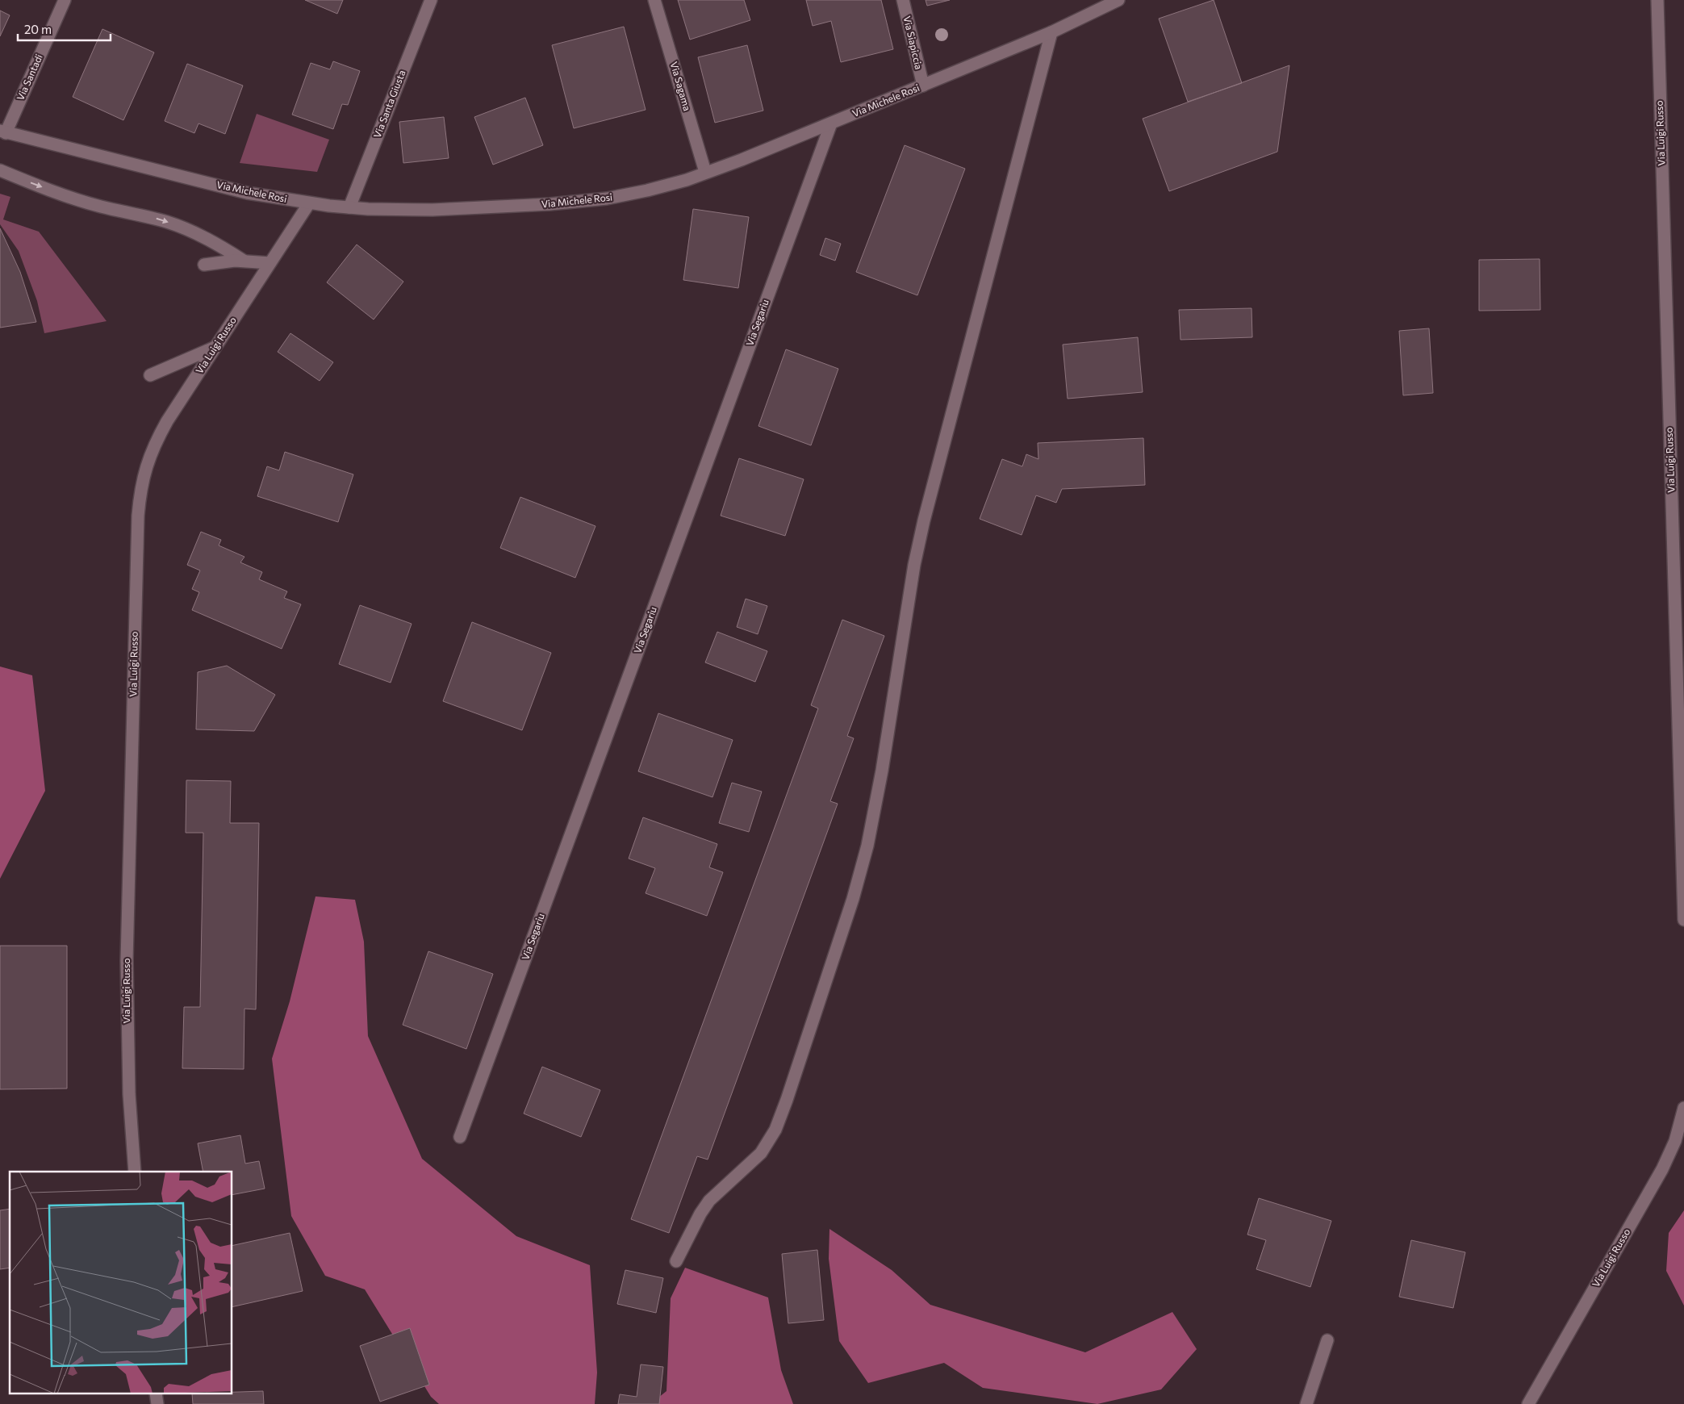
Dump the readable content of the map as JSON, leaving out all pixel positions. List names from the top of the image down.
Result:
{
  "streets": {
    "street": [
      "Via Siapiccia",
      "Via Santadi",
      "Via Sagama",
      "Via Michele Rosi",
      "Via Santa Giusta",
      "Via Luigi Russo",
      "Via Segariu"
    ]
  },
  "crossings": [
    ["Via Siapiccia", "Via Michele Rosi"],
    ["Via Santadi", "Via Michele Rosi"],
    ["Via Sagama", "Via Michele Rosi"],
    ["Via Michele Rosi", "Via Santa Giusta"],
    ["Via Michele Rosi", "Via Luigi Russo"],
    ["Via Michele Rosi", "Via Segariu"]
  ],
  "scale_bar": "20 m"
}
